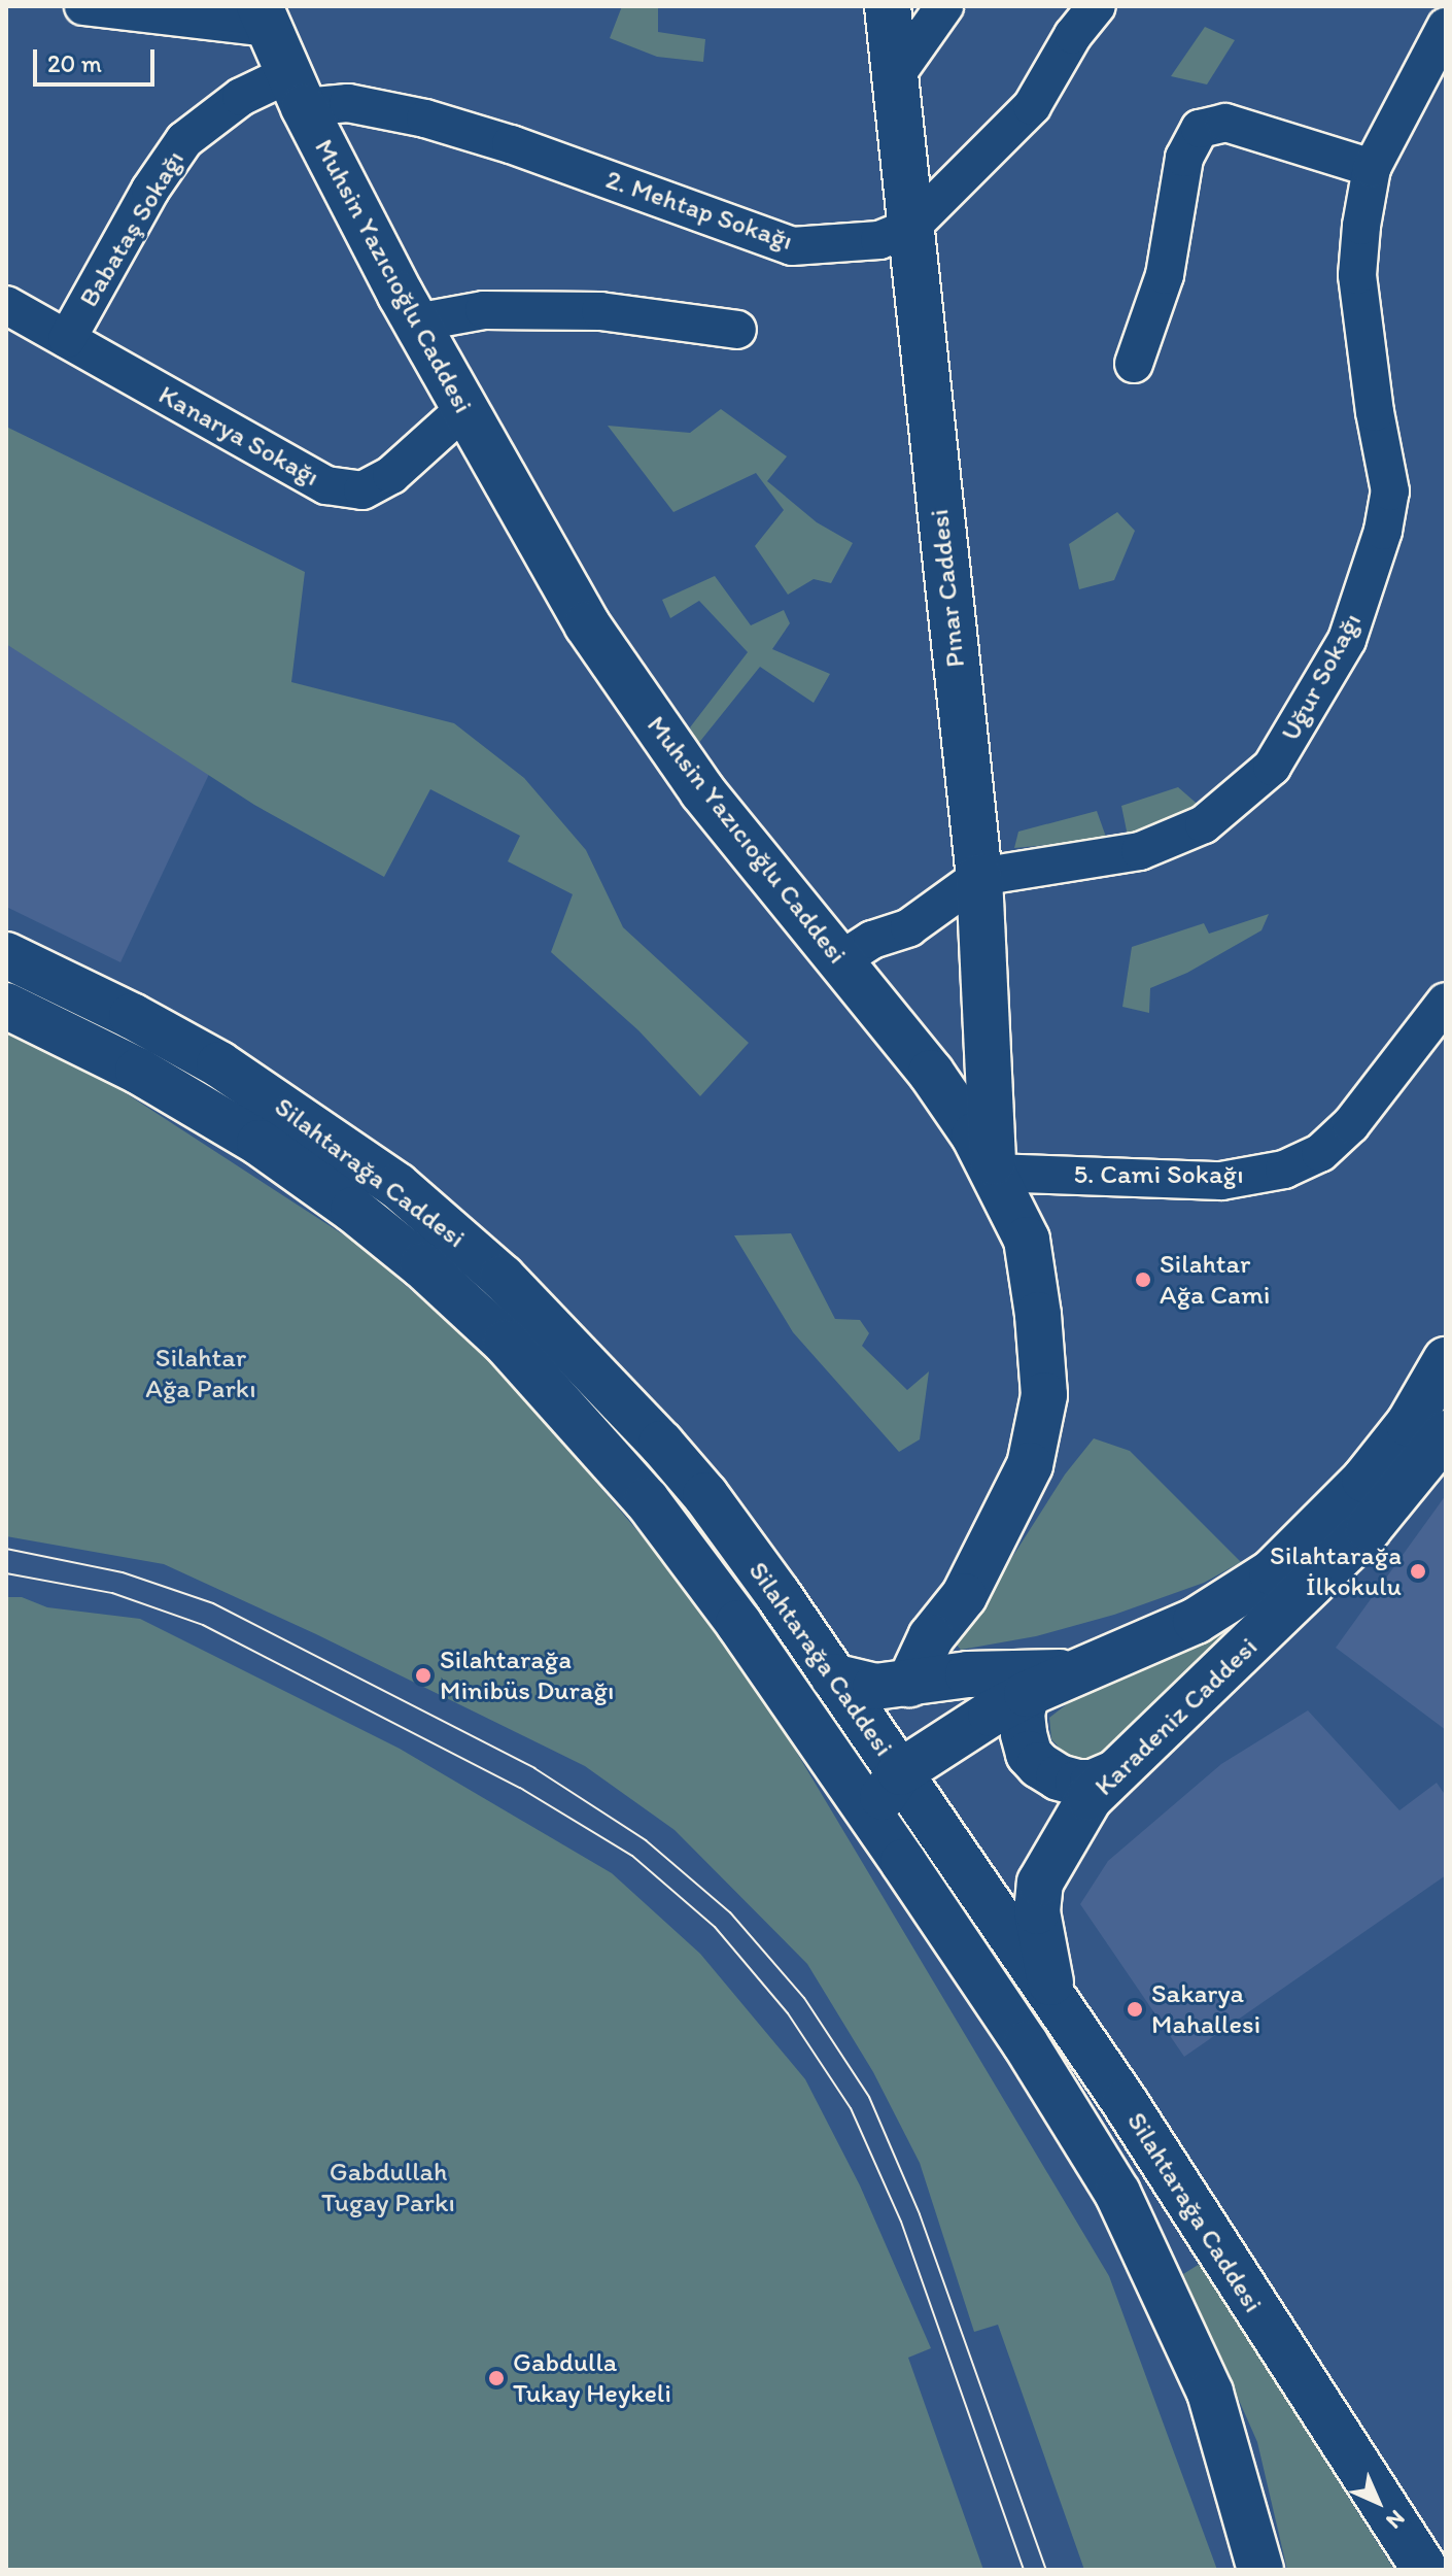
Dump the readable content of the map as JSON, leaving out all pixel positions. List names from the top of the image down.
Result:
{
  "streets": {
    "main road": [
      "Muhsin Yazıcıoğlu Caddesi",
      "Pınar Caddesi",
      "Silahtarağa Caddesi",
      "Karadeniz Caddesi"
    ],
    "street": [
      "2. Mehtap Sokağı",
      "Babataş Sokağı",
      "Kanarya Sokağı",
      "Uğur Sokağı",
      "5. Cami Sokağı"
    ]
  },
  "crossings": [
    ["2. Mehtap Sokağı", "Babataş Sokağı"],
    ["2. Mehtap Sokağı", "Muhsin Yazıcıoğlu Caddesi"],
    ["2. Mehtap Sokağı", "Pınar Caddesi"],
    ["Babataş Sokağı", "Muhsin Yazıcıoğlu Caddesi"],
    ["Babataş Sokağı", "Kanarya Sokağı"],
    ["Muhsin Yazıcıoğlu Caddesi", "Kanarya Sokağı"],
    ["Muhsin Yazıcıoğlu Caddesi", "Pınar Caddesi"],
    ["Muhsin Yazıcıoğlu Caddesi", "Uğur Sokağı"],
    ["Muhsin Yazıcıoğlu Caddesi", "5. Cami Sokağı"],
    ["Pınar Caddesi", "Uğur Sokağı"],
    ["Pınar Caddesi", "5. Cami Sokağı"],
    ["Silahtarağa Caddesi", "Karadeniz Caddesi"]
  ],
  "parks": ["Silahtar Ağa Parkı", "Gabdullah Tugay Parkı"],
  "places": [
    "Silahtar Ağa Cami",
    "Silahtarağa İlkokulu",
    "Silahtarağa Minibüs Durağı",
    "Sakarya Mahallesi",
    "Gabdulla Tukay Heykeli"
  ],
  "scale_bar": "20 m",
  "north": "bottom right"
}
